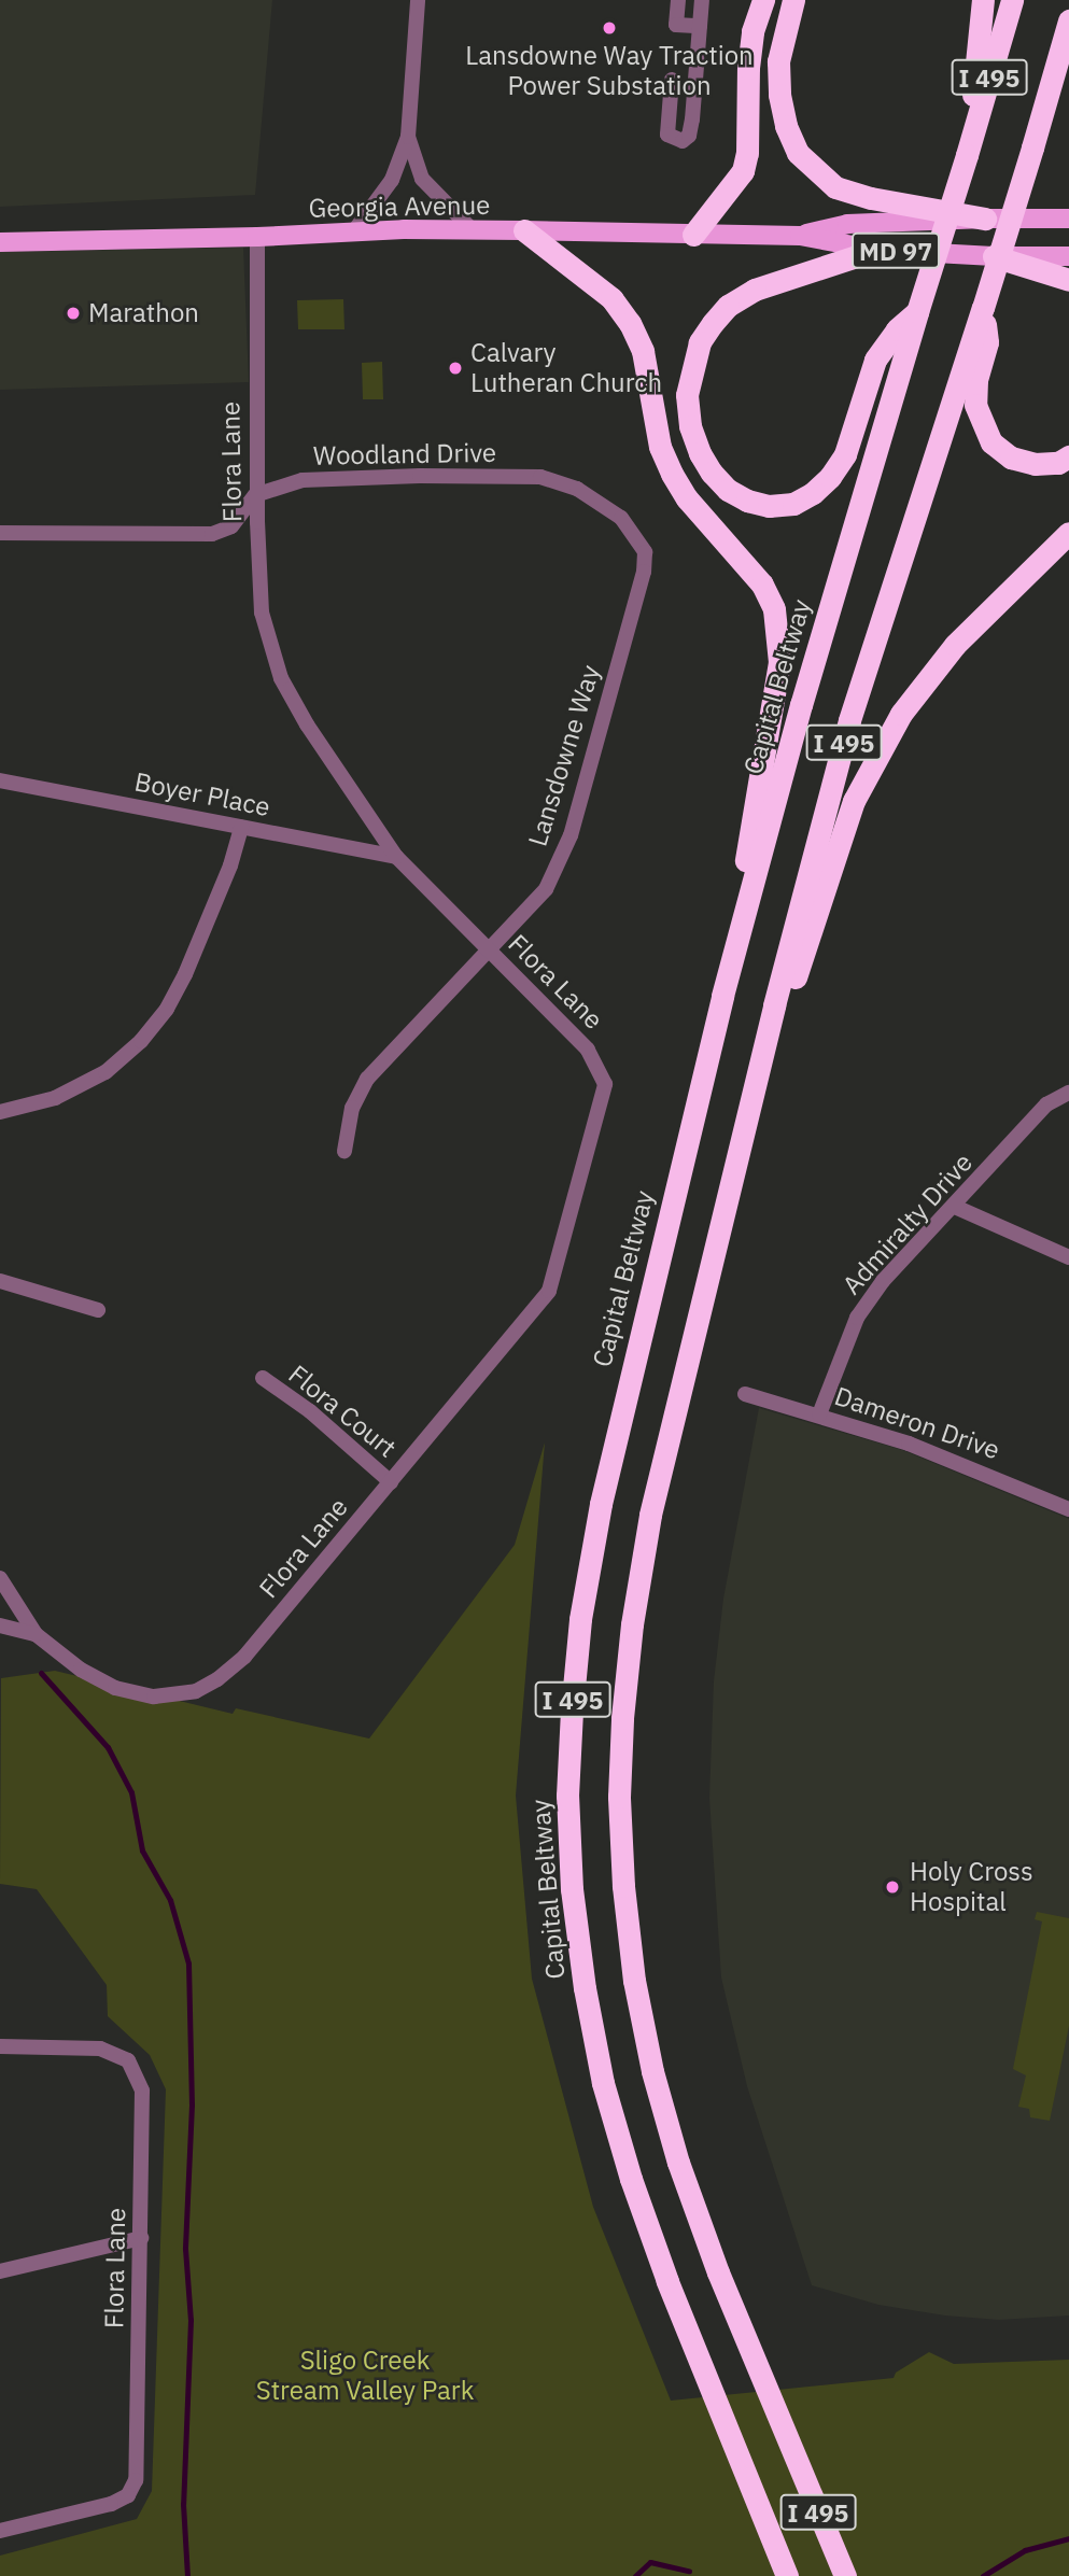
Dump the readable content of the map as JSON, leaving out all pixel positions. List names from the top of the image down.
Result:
{
  "streets": {
    "highway": ["I 495", "Capital Beltway"],
    "main road": ["Georgia Avenue", "MD 97"],
    "street": [
      "Woodland Drive",
      "Flora Lane",
      "Lansdowne Way",
      "Boyer Place",
      "Admiralty Drive",
      "Flora Court",
      "Dameron Drive"
    ]
  },
  "crossings": [
    ["Georgia Avenue", "Flora Lane"],
    ["Woodland Drive", "Flora Lane"],
    ["Woodland Drive", "Lansdowne Way"],
    ["Flora Lane", "Lansdowne Way"],
    ["Flora Lane", "Boyer Place"],
    ["Flora Lane", "Flora Court"],
    ["Admiralty Drive", "Dameron Drive"]
  ],
  "parks": ["Sligo Creek Stream Valley Park"],
  "places": [
    "Lansdowne Way Traction Power Substation",
    "Marathon",
    "Calvary Lutheran Church",
    "Holy Cross Hospital"
  ]
}
